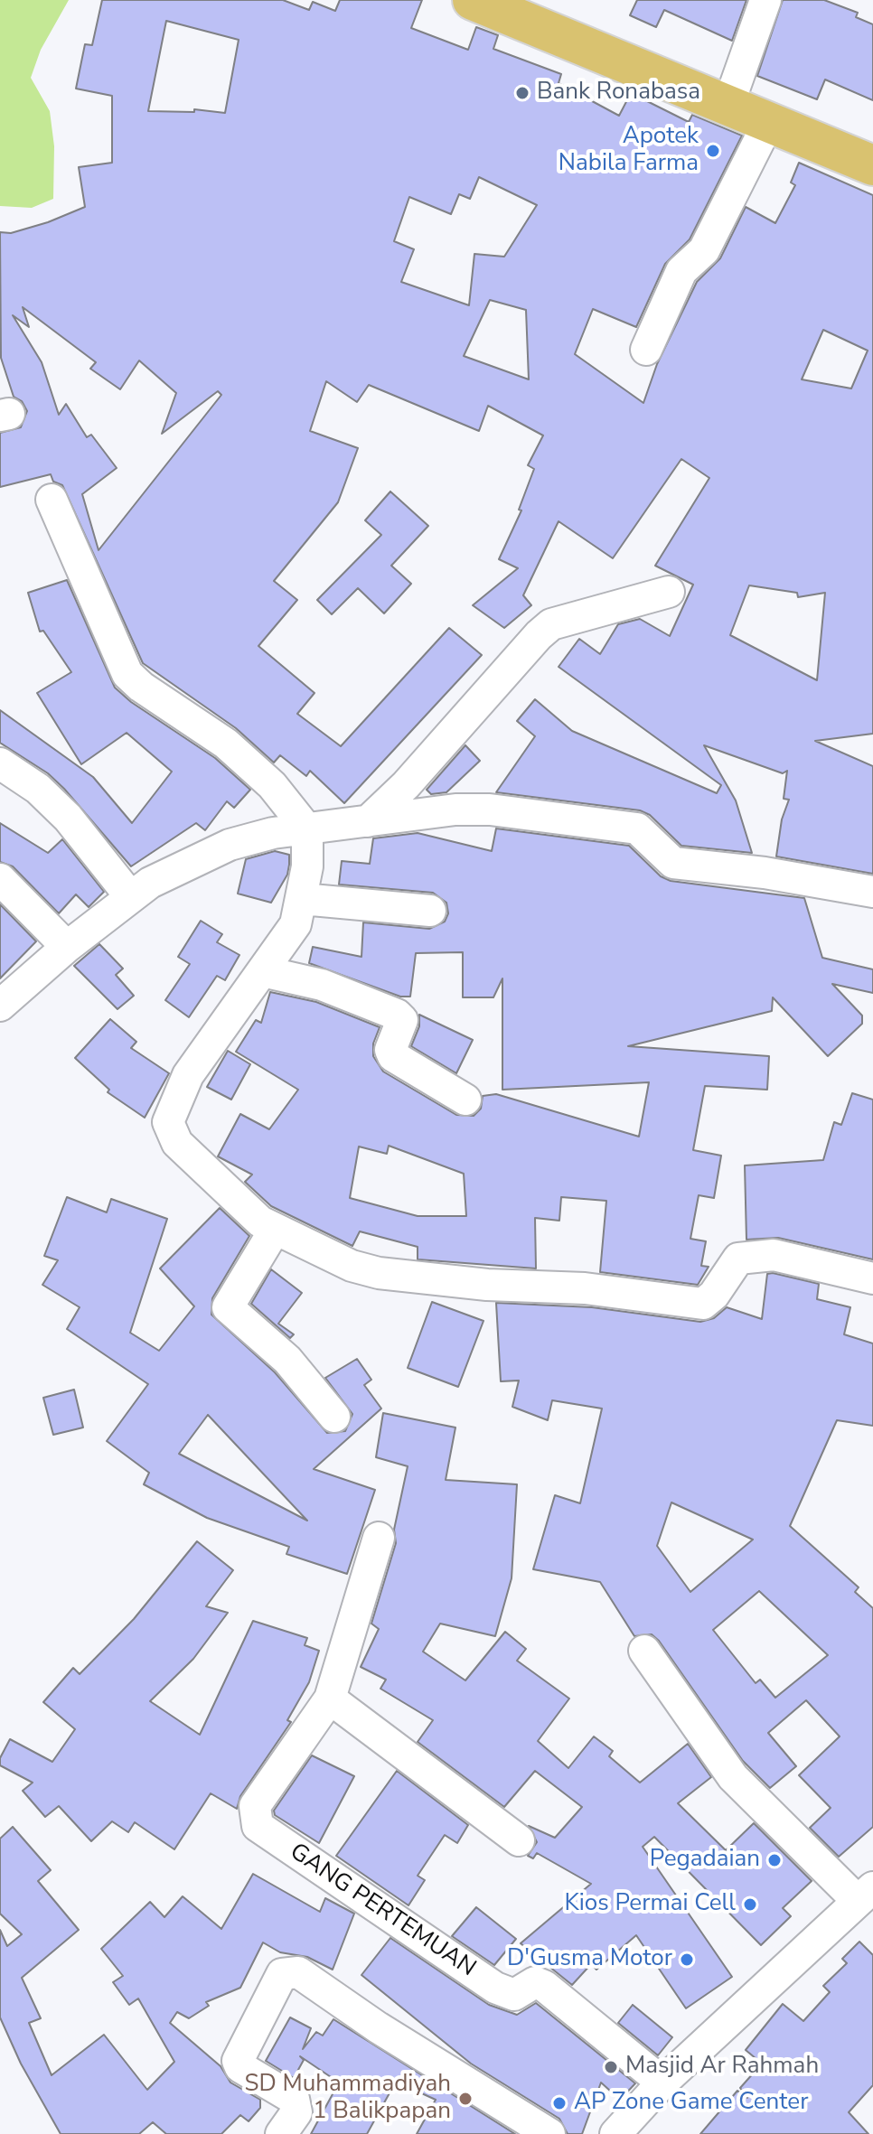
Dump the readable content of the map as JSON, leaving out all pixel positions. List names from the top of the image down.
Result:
{
  "streets": {
    "street": ["GANG PERTEMUAN"]
  },
  "places": [
    "Bank Ronabasa",
    "Apotek Nabila Farma",
    "Pegadaian",
    "Kios Permai Cell",
    "D'Gusma Motor",
    "Masjid Ar Rahmah",
    "SD Muhammadiyah 1 Balikpapan",
    "AP Zone Game Center"
  ]
}
